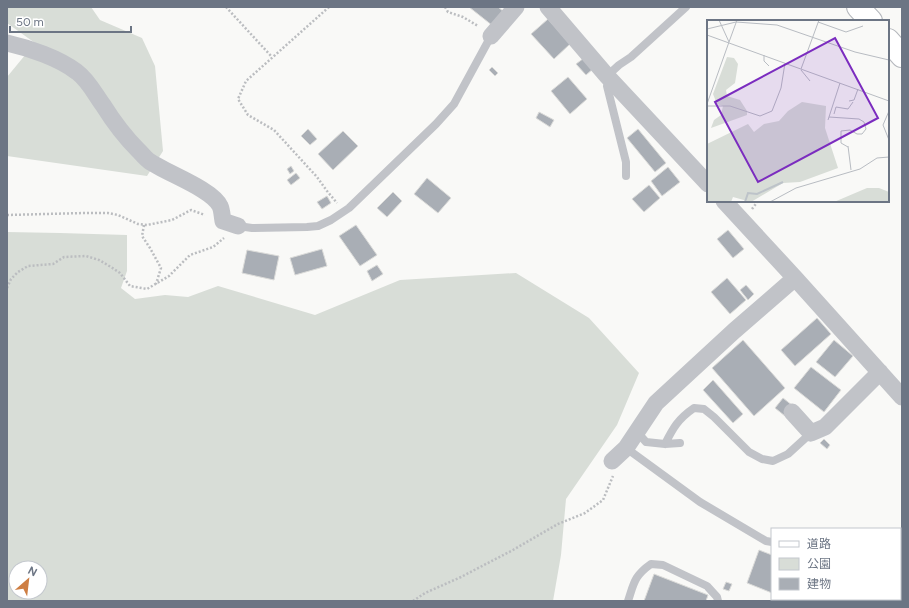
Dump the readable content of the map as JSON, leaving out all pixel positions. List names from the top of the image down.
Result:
{
  "legend": ["道路", "公園", "建物"],
  "scale_bar": "50 m",
  "north": "top right"
}
